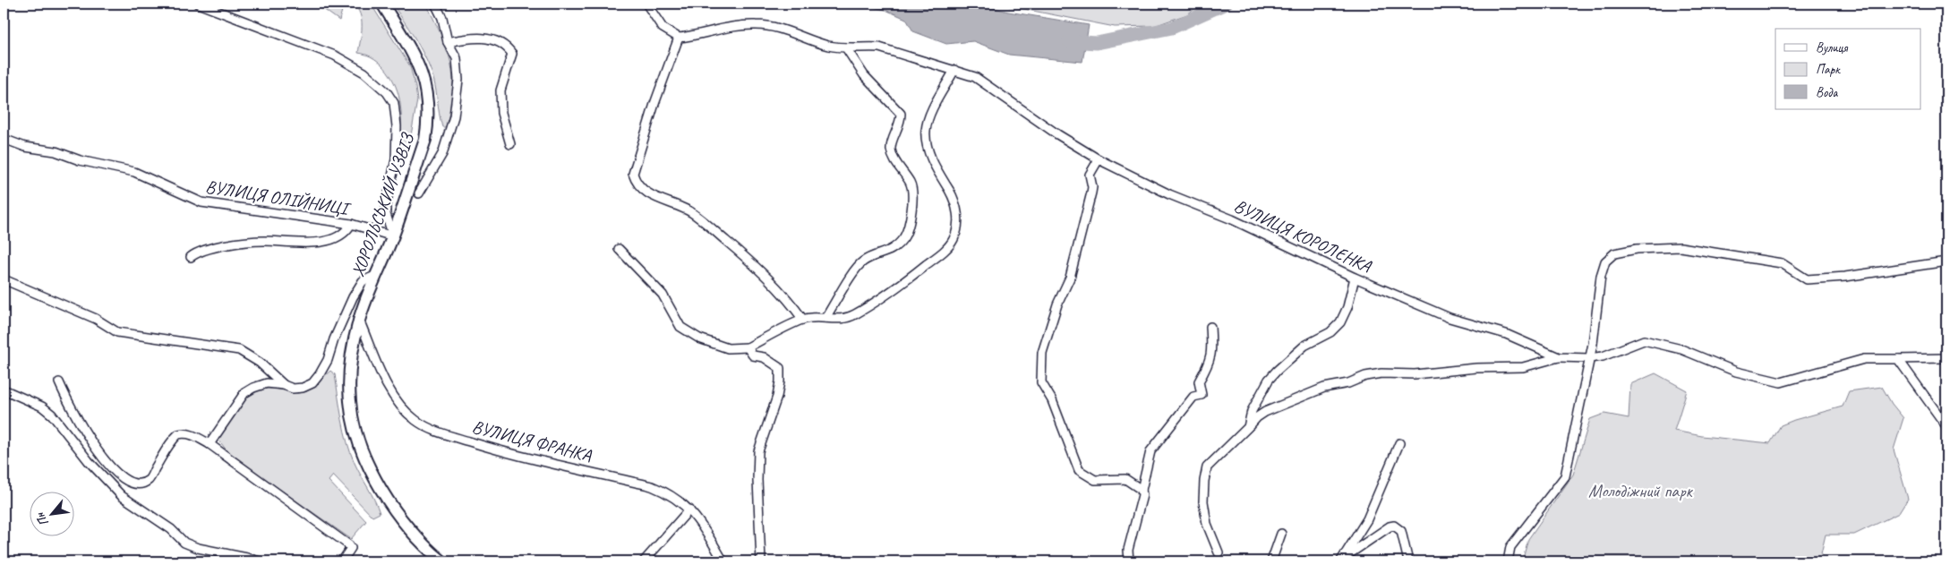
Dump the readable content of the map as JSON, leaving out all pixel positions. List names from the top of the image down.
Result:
{
  "streets": {
    "main road": ["ХОРОЛЬСЬКИЙ УЗВІЗ"],
    "street": ["ВУЛИЦЯ ОЛІЙНИЦІ", "ВУЛИЦЯ КОРОЛЕНКА", "ВУЛИЦЯ ФРАНКА"]
  },
  "crossings": [
    ["ВУЛИЦЯ ОЛІЙНИЦІ", "ХОРОЛЬСЬКИЙ УЗВІЗ"],
    ["ХОРОЛЬСЬКИЙ УЗВІЗ", "ВУЛИЦЯ ФРАНКА"]
  ],
  "parks": ["Молодіжний парк"],
  "legend": ["Вулиця", "Парк", "Вода"],
  "north": "bottom left"
}
